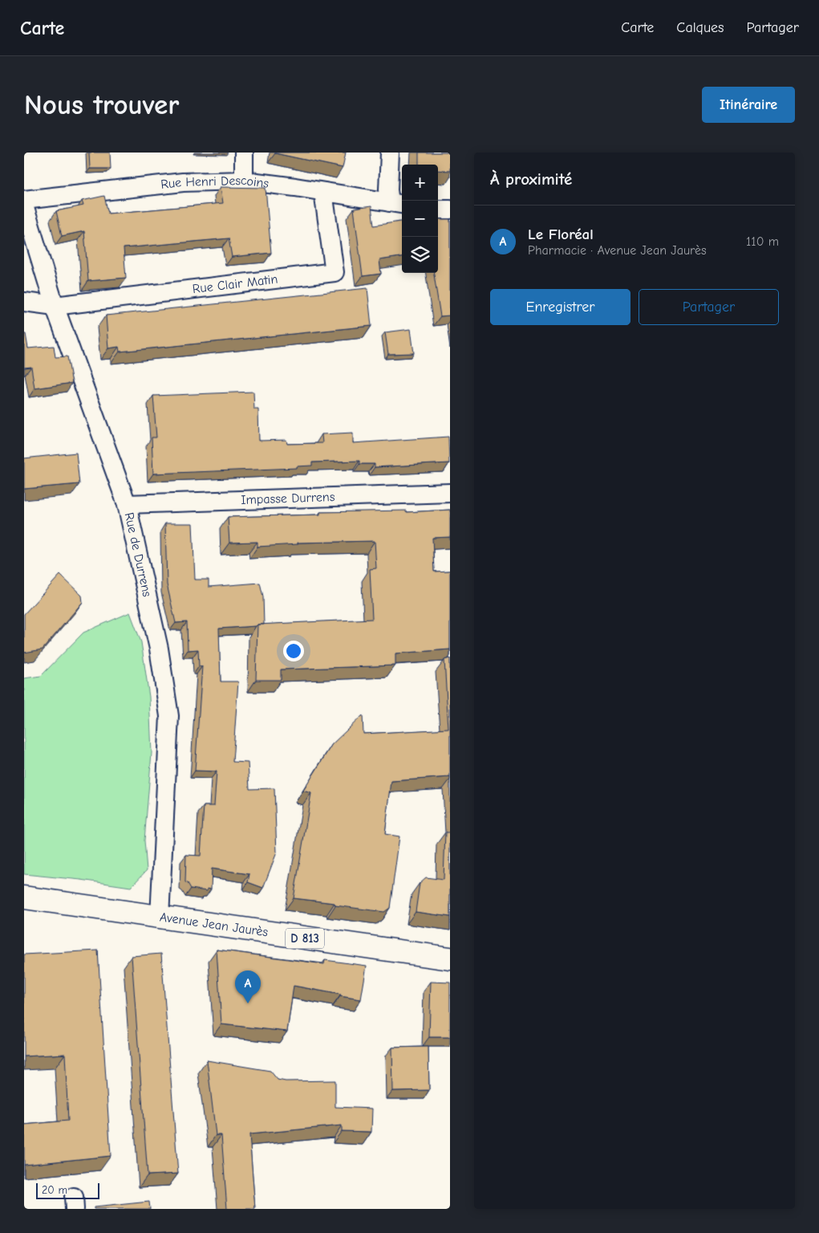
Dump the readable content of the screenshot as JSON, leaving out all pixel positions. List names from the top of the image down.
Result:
{
  "streets": {
    "main road": ["Avenue Jean Jaurès", "D 813"],
    "street": [
      "Rue Henri Descoins",
      "Rue Clair Matin",
      "Impasse Durrens",
      "Rue de Durrens"
    ]
  },
  "crossings": [
    ["Rue Henri Descoins", "Rue Clair Matin"],
    ["Rue Clair Matin", "Rue de Durrens"],
    ["Impasse Durrens", "Rue de Durrens"],
    ["Rue de Durrens", "Avenue Jean Jaurès"]
  ],
  "scale_bar": "20 m",
  "page": {
    "header": "Carte",
    "nav": ["Carte", "Calques", "Partager"],
    "buttons": [
      "Itinéraire",
      ["Enregistrer", "Partager"]
    ],
    "title": "Nous trouver",
    "heading": "À proximité",
    "map_buttons": ["+", "−"],
    "list": [
      {
        "mark": "A",
        "name": "Le Floréal",
        "note": "Pharmacie · Avenue Jean Jaurès",
        "value": "110 m"
      }
    ],
    "pins": "A",
    "scale": "20 m"
  }
}
